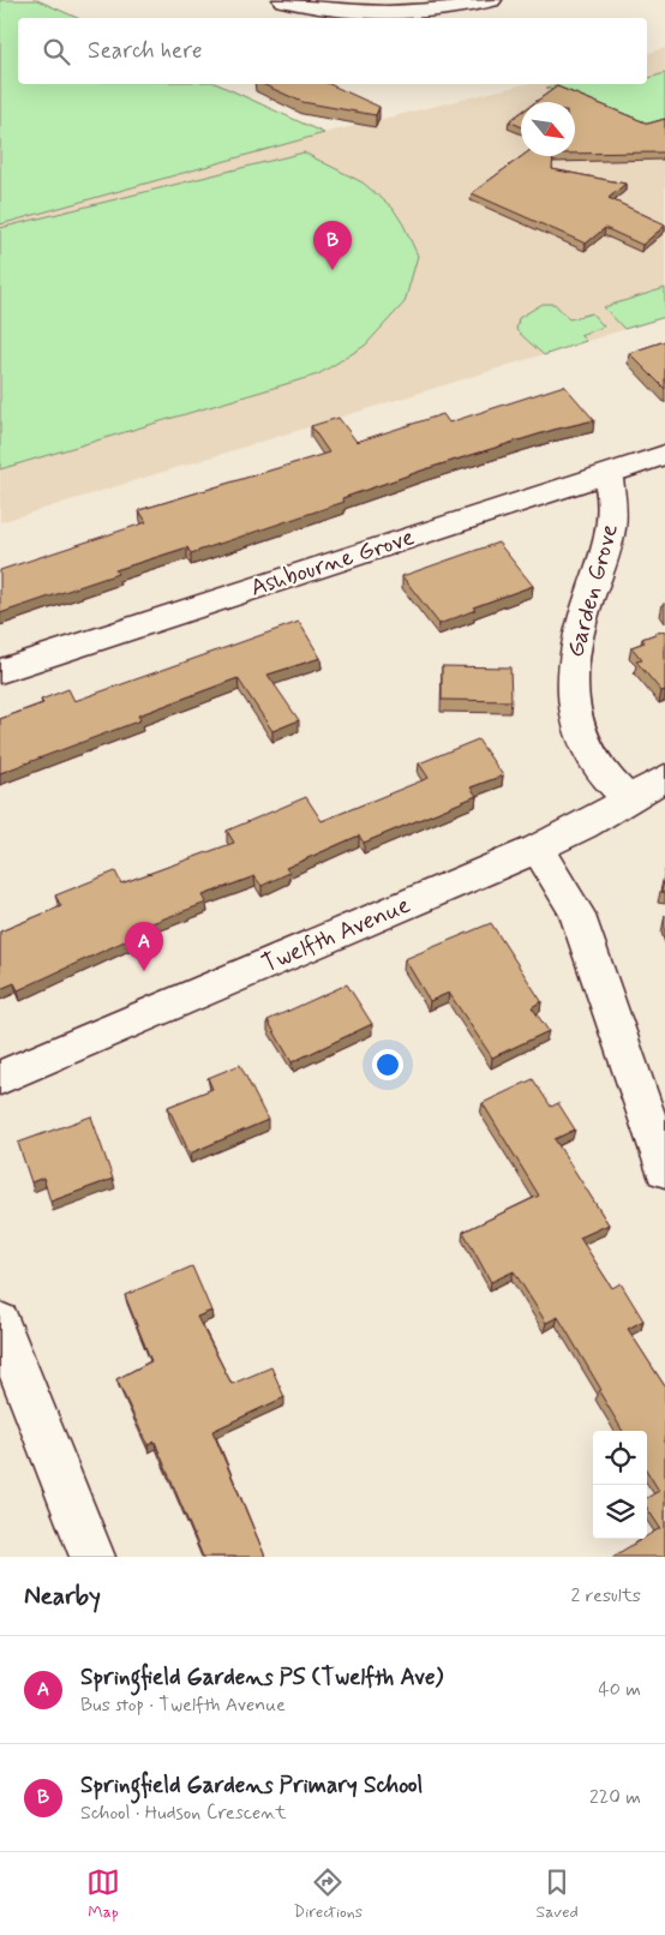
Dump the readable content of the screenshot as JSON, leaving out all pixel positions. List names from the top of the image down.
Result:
{
  "streets": {
    "street": ["Ashbourne Grove", "Garden Grove", "Twelfth Avenue"]
  },
  "crossings": [
    ["Ashbourne Grove", "Garden Grove"],
    ["Garden Grove", "Twelfth Avenue"]
  ],
  "north": "bottom right",
  "page": {
    "search": "Search here",
    "pins": ["B", "A"],
    "heading": ["Nearby", "2 results"],
    "list": [
      {
        "mark": "A",
        "name": "Springfield Gardens PS (Twelfth Ave)",
        "note": "Bus stop · Twelfth Avenue",
        "value": "40 m"
      },
      {
        "mark": "B",
        "name": "Springfield Gardens Primary School",
        "note": "School · Hudson Crescent",
        "value": "220 m"
      }
    ],
    "nav": ["Map", "Directions", "Saved"]
  }
}
